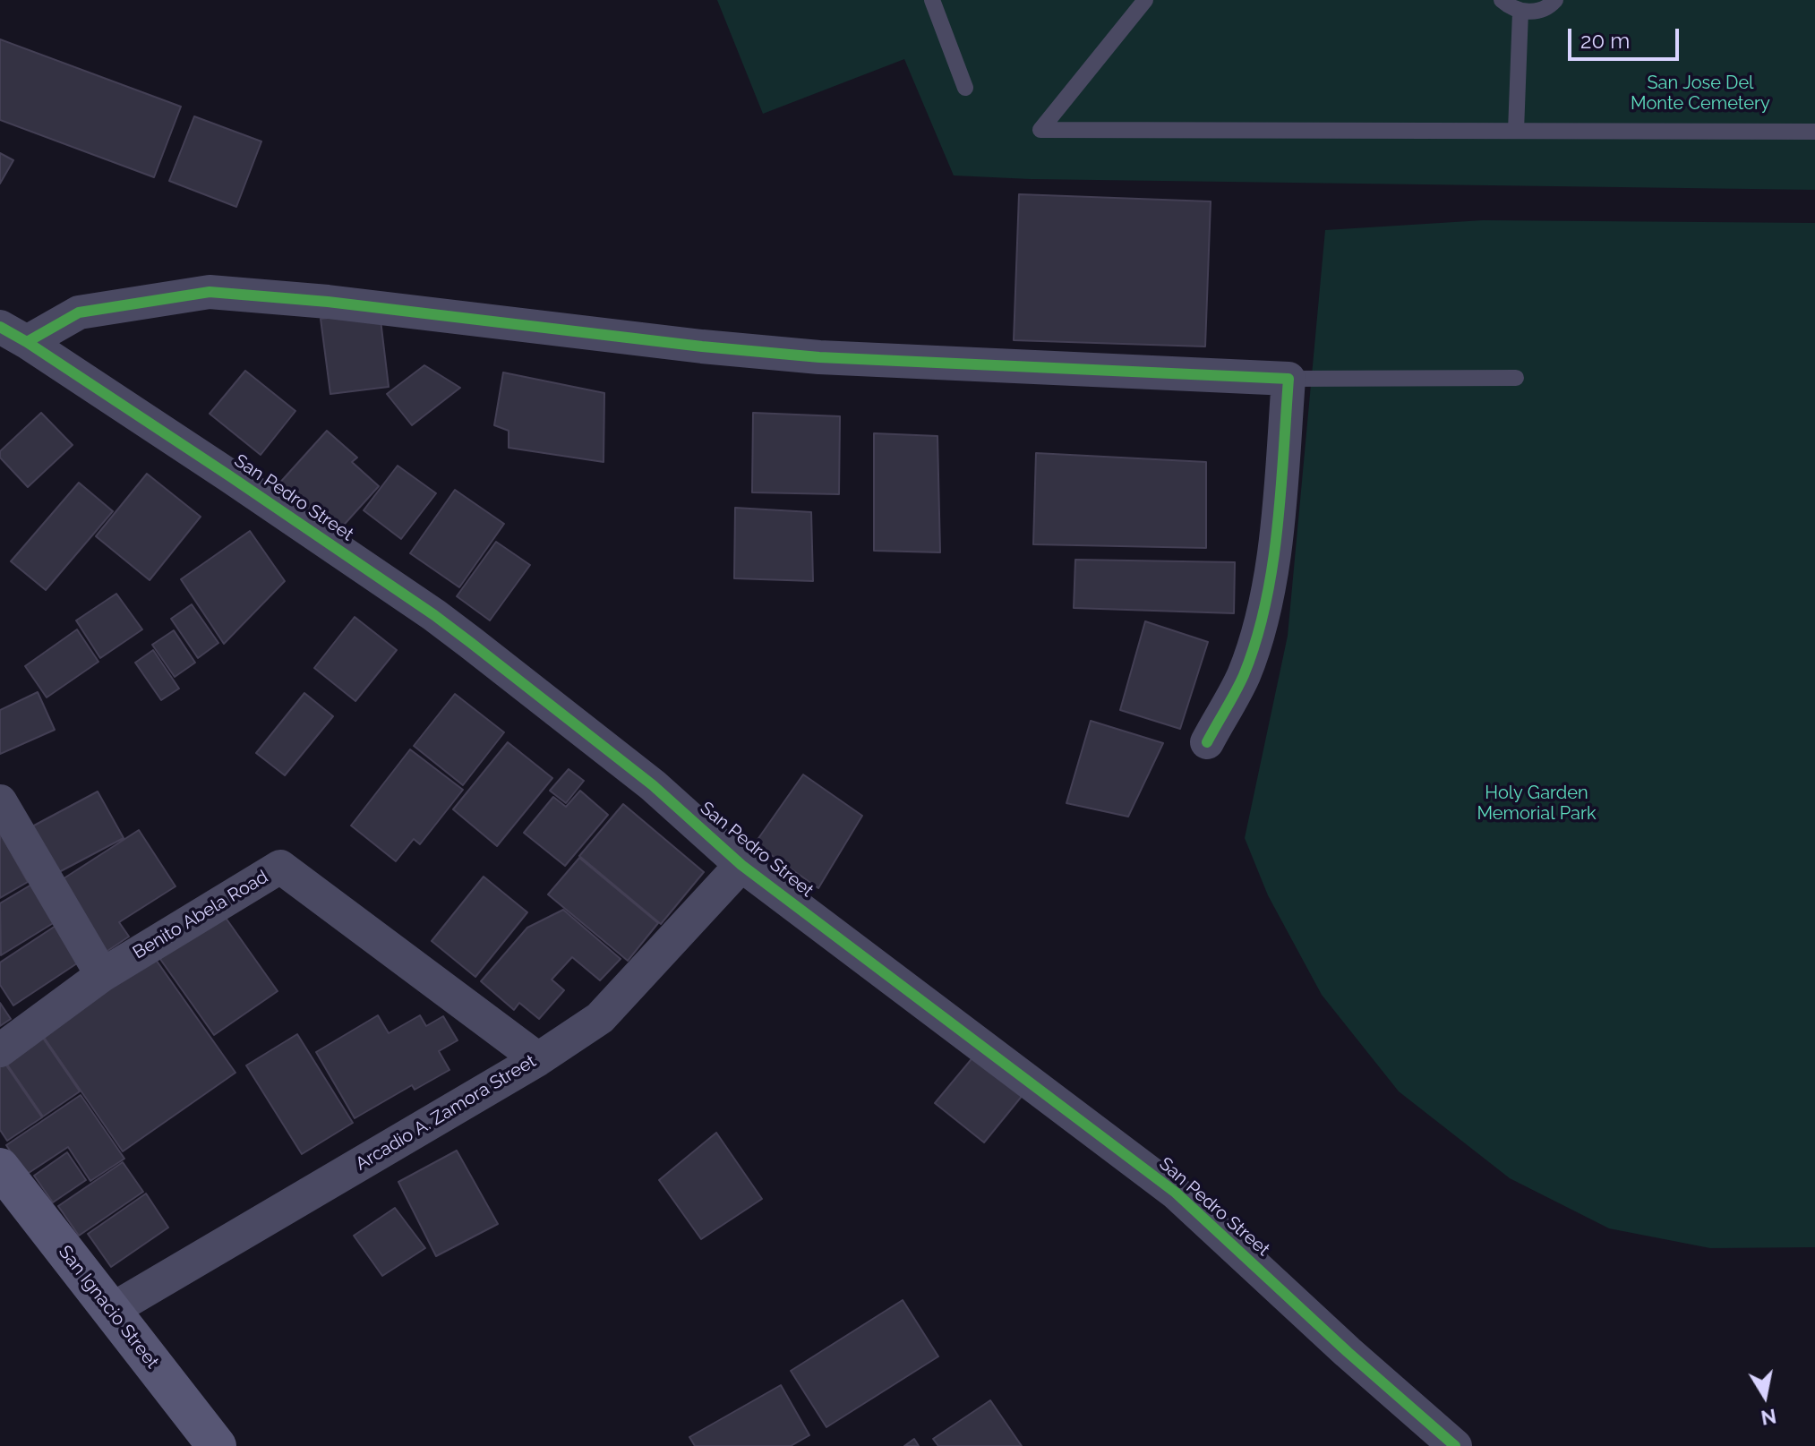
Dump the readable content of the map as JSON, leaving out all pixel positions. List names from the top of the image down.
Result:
{
  "streets": {
    "main road": ["San Ignacio Street"],
    "street": ["San Pedro Street", "Benito Abela Road", "Arcadio A. Zamora Street"]
  },
  "crossings": [
    ["San Pedro Street", "Arcadio A. Zamora Street"],
    ["Benito Abela Road", "Arcadio A. Zamora Street"],
    ["Arcadio A. Zamora Street", "San Ignacio Street"]
  ],
  "parks": ["San Jose Del Monte Cemetery", "Holy Garden Memorial Park"],
  "scale_bar": "20 m",
  "north": "bottom"
}
